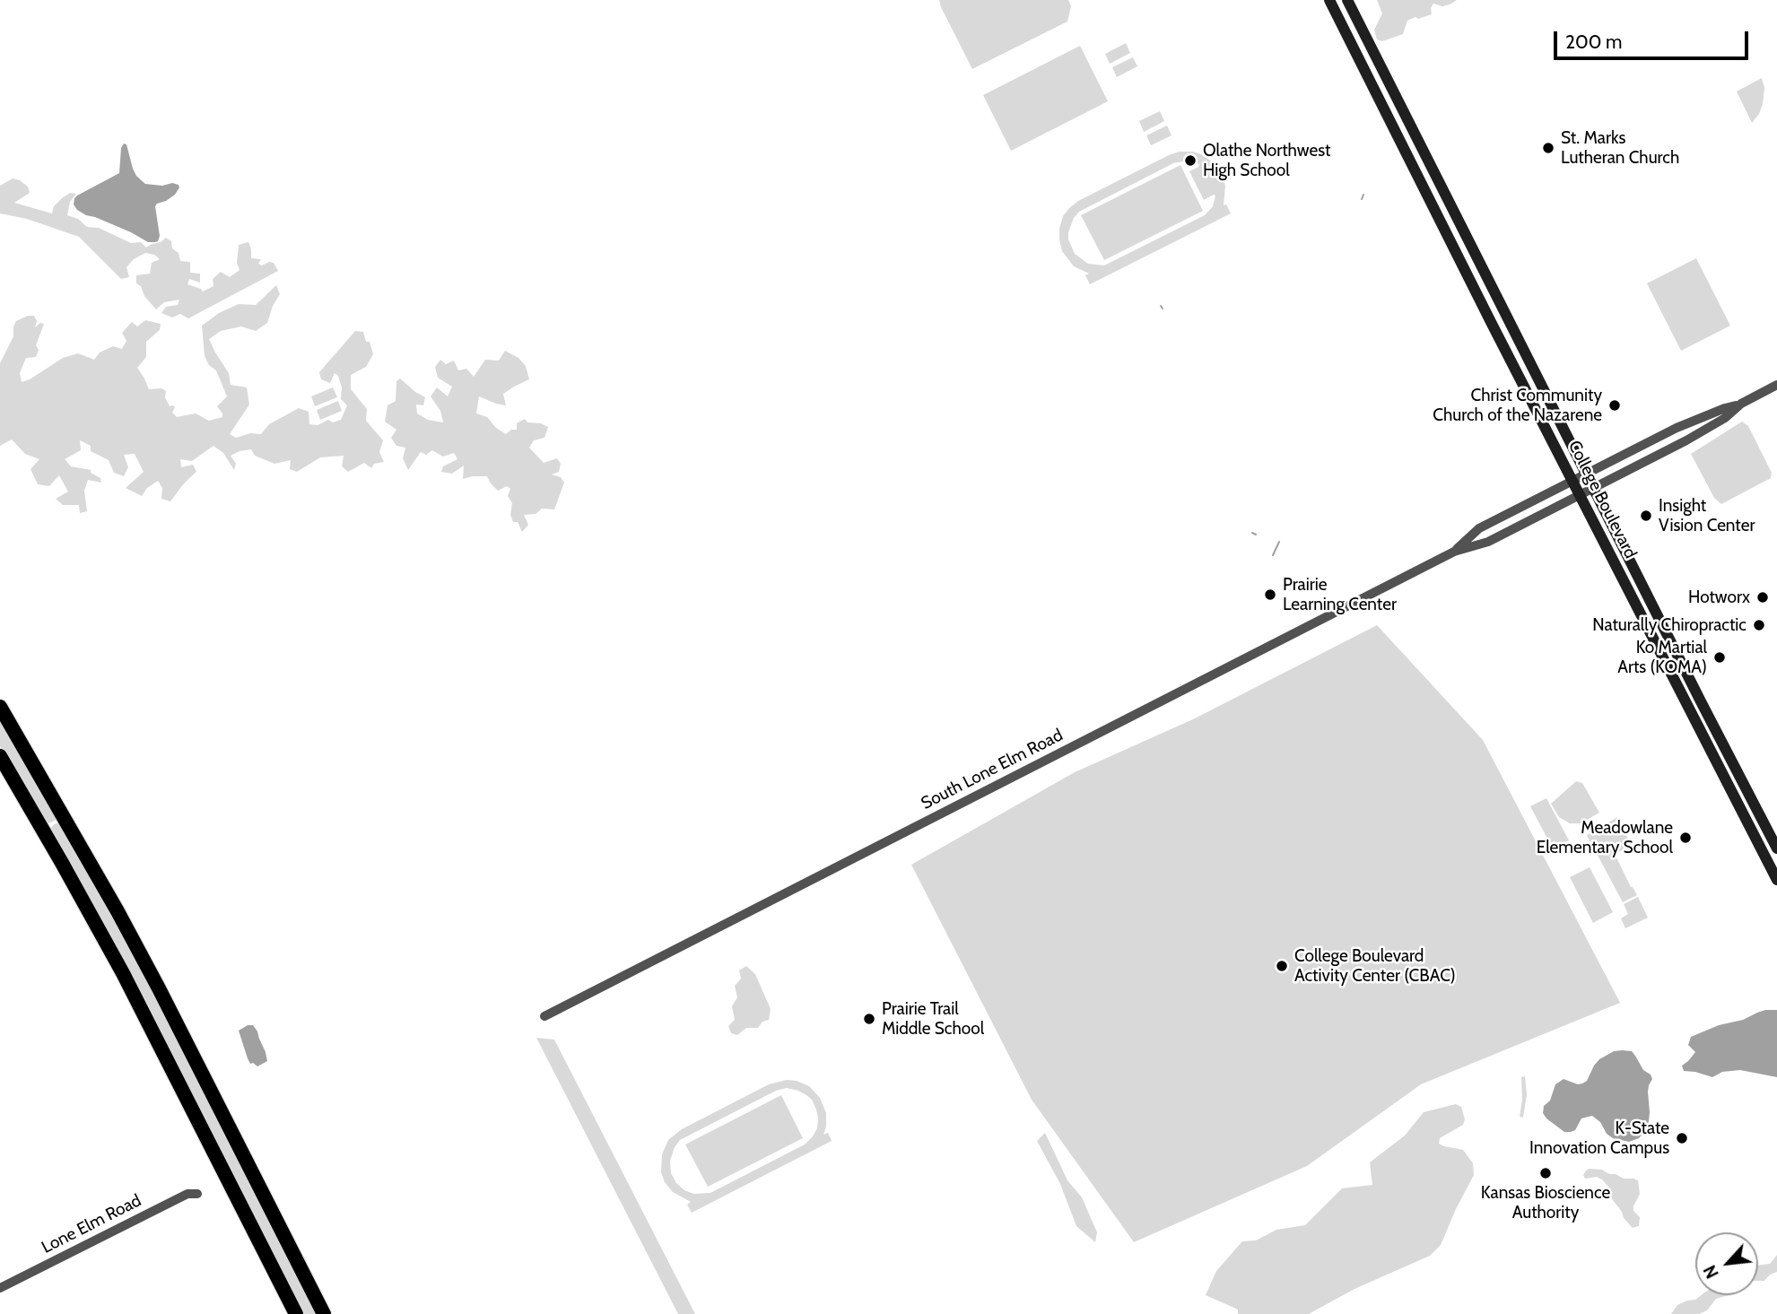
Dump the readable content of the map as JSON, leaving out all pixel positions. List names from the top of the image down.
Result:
{
  "streets": {
    "main road": ["College Boulevard"],
    "street": ["South Lone Elm Road", "Lone Elm Road"]
  },
  "crossings": [
    ["College Boulevard", "South Lone Elm Road"]
  ],
  "places": [
    "St. Marks Lutheran Church",
    "Olathe Northwest High School",
    "Christ Community Church of the Nazarene",
    "Insight Vision Center",
    "Prairie Learning Center",
    "Hotworx",
    "Naturally Chiropractic",
    "Ko Martial Arts (KOMA)",
    "Meadowlane Elementary School",
    "College Boulevard Activity Center (CBAC)",
    "Prairie Trail Middle School",
    "K-State Innovation Campus",
    "Kansas Bioscience Authority"
  ],
  "scale_bar": "200 m",
  "north": "bottom left"
}
